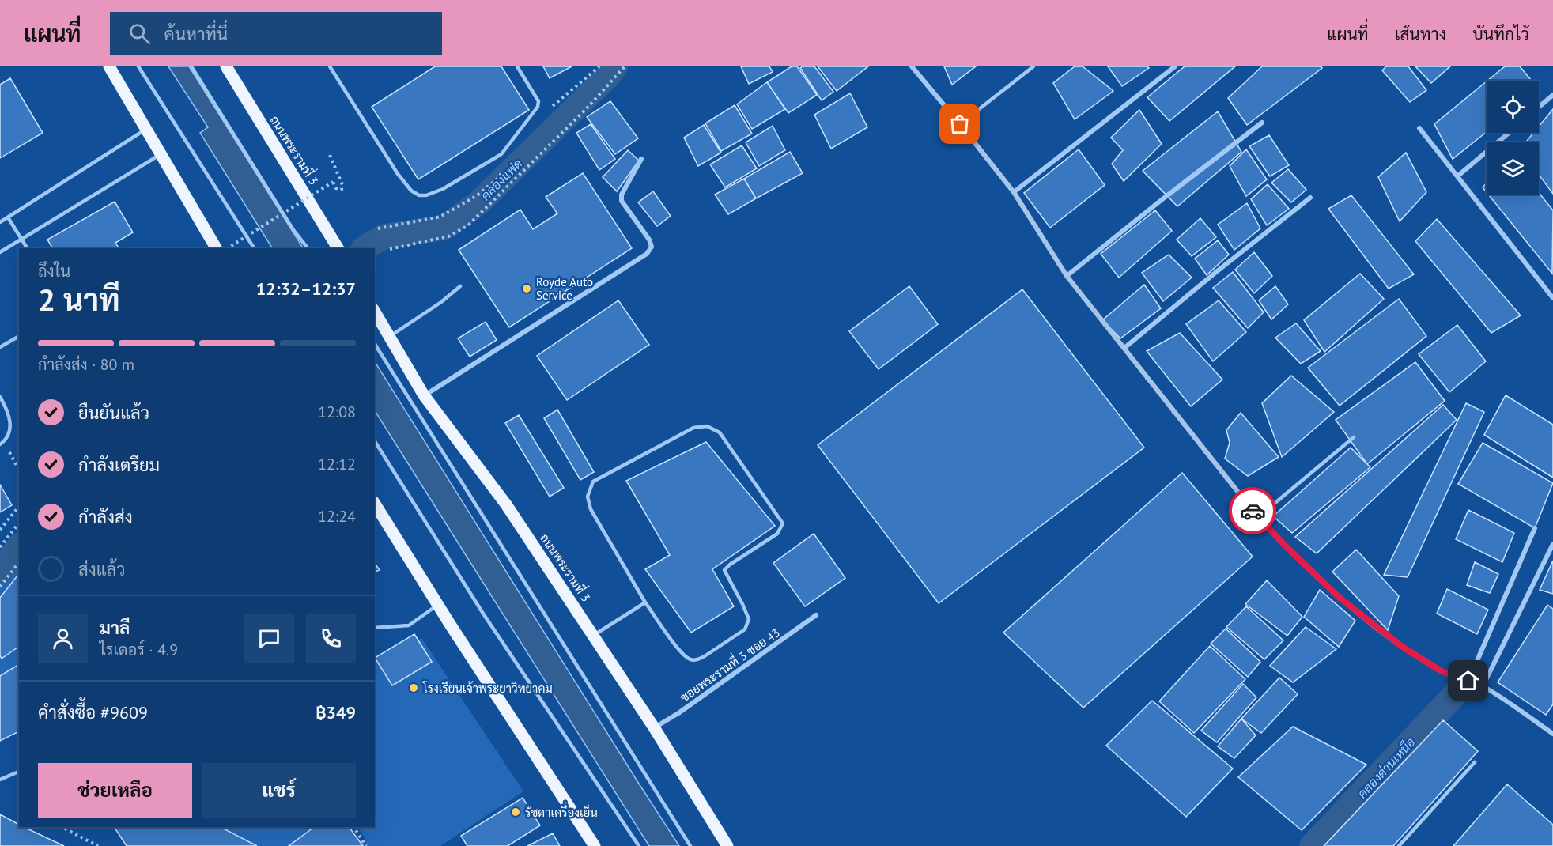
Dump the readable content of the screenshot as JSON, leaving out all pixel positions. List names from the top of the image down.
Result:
{
  "streets": {
    "main road": ["ถนนพระรามที่ 3"],
    "street": ["ซอยพระรามที่ 3 ซอย 43"]
  },
  "crossings": [
    ["ถนนพระรามที่ 3", "ซอยพระรามที่ 3 ซอย 43"]
  ],
  "water": ["คลองแฟด", "คลองด่านเหนือ"],
  "places": ["Royde Auto Service", "โรงเรียนเจ้าพระยาวิทยาคม", "รัชดาเครื่องเย็น"],
  "page": {
    "header": "แผนที่",
    "search": "ค้นหาที่นี่",
    "nav": ["แผนที่", "เส้นทาง", "บันทึกไว้"],
    "heading": ["2 นาที", "ถึงใน", "12:32–12:37"],
    "panel": [
      "มาลี",
      "ไรเดอร์ · 4.9",
      "คำสั่งซื้อ #9609",
      "฿349"
    ],
    "bar": "กำลังส่ง · 80 m",
    "list": [
      ["ยืนยันแล้ว", "12:08"],
      ["กำลังเตรียม", "12:12"],
      ["กำลังส่ง", "12:24"],
      "ส่งแล้ว"
    ],
    "buttons": ["ช่วยเหลือ", "แชร์"]
  }
}
